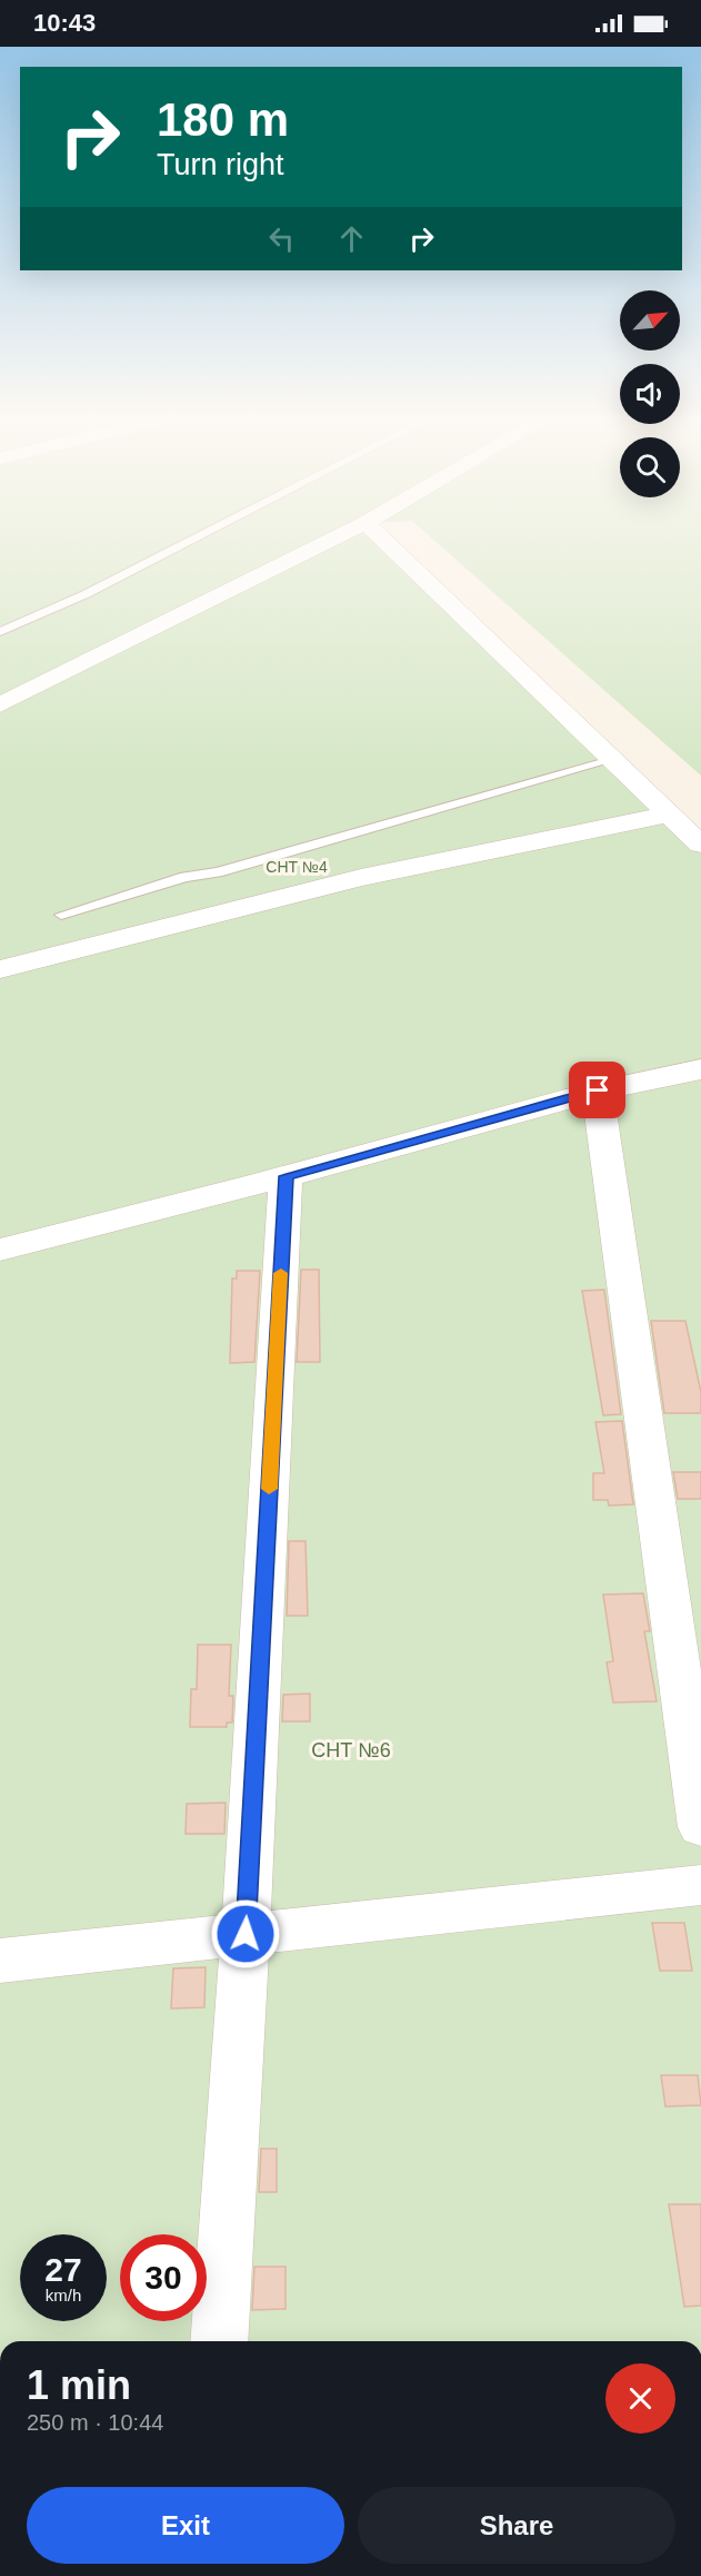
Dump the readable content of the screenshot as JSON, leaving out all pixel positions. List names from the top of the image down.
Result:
{
  "parks": ["СНТ №4", "СНТ №6"],
  "north": "top right",
  "page": {
    "status": "10:43",
    "turn": ["180 m", "Turn right"],
    "speed": "27 km/h",
    "limit": "30",
    "heading": ["1 min", "250 m · 10:44"],
    "buttons": ["Exit", "Share"]
  }
}
